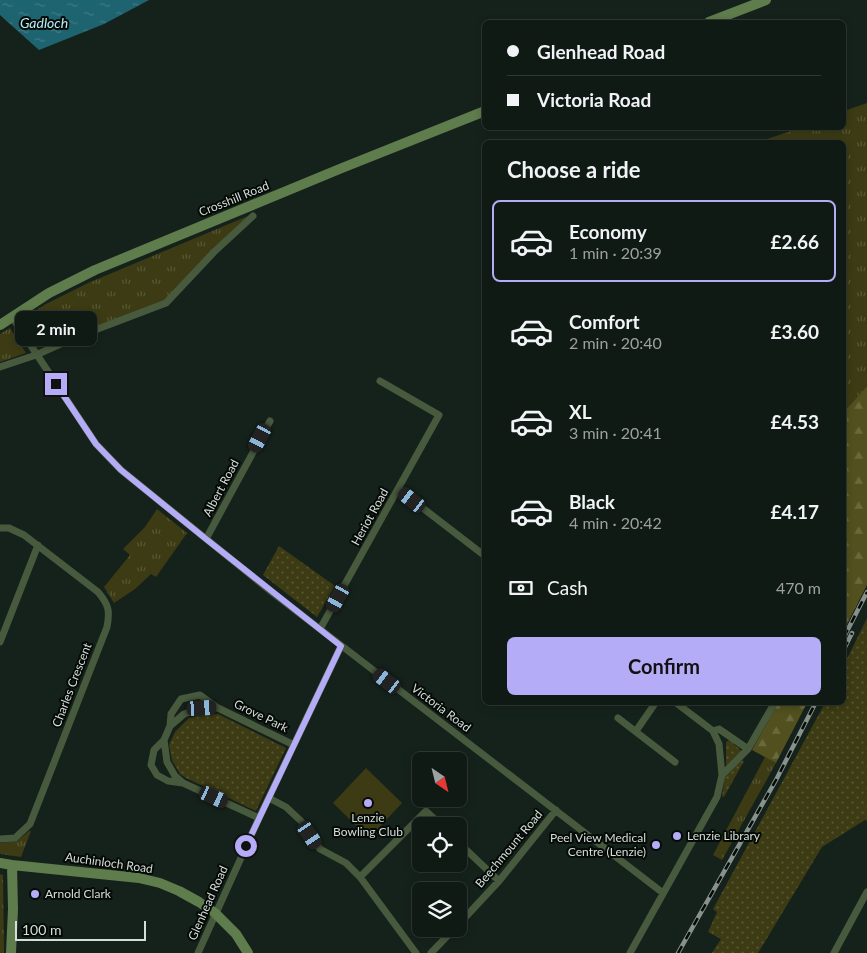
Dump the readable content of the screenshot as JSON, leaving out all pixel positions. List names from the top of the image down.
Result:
{
  "streets": {
    "main road": ["Crosshill Road", "Auchinloch Road"],
    "street": [
      "Albert Road",
      "Heriot Road",
      "Charles Crescent",
      "Victoria Road",
      "Grove Park",
      "Beechmount Road",
      "Glenhead Road"
    ]
  },
  "crossings": [
    ["Crosshill Road", "Victoria Road"],
    ["Albert Road", "Victoria Road"],
    ["Heriot Road", "Victoria Road"],
    ["Victoria Road", "Beechmount Road"],
    ["Victoria Road", "Glenhead Road"],
    ["Grove Park", "Glenhead Road"],
    ["Auchinloch Road", "Glenhead Road"]
  ],
  "water": ["Gadloch"],
  "places": [
    "Lenzie Bowling Club",
    "Lenzie Library",
    "Peel View Medical Centre (Lenzie)",
    "Arnold Clark"
  ],
  "scale_bar": "100 m",
  "north": "bottom right",
  "page": {
    "banner": ["Glenhead Road", "Victoria Road"],
    "heading": "Choose a ride",
    "list": [
      {
        "name": "Economy",
        "note": "1 min · 20:39",
        "value": "£2.66"
      },
      {
        "name": "Comfort",
        "note": "2 min · 20:40",
        "value": "£3.60"
      },
      {
        "name": "XL",
        "note": "3 min · 20:41",
        "value": "£4.53"
      },
      {
        "name": "Black",
        "note": "4 min · 20:42",
        "value": "£4.17"
      }
    ],
    "bubble": "2 min",
    "pay": ["Cash", "470 m"],
    "buttons": "Confirm",
    "scale": "100 m"
  }
}
